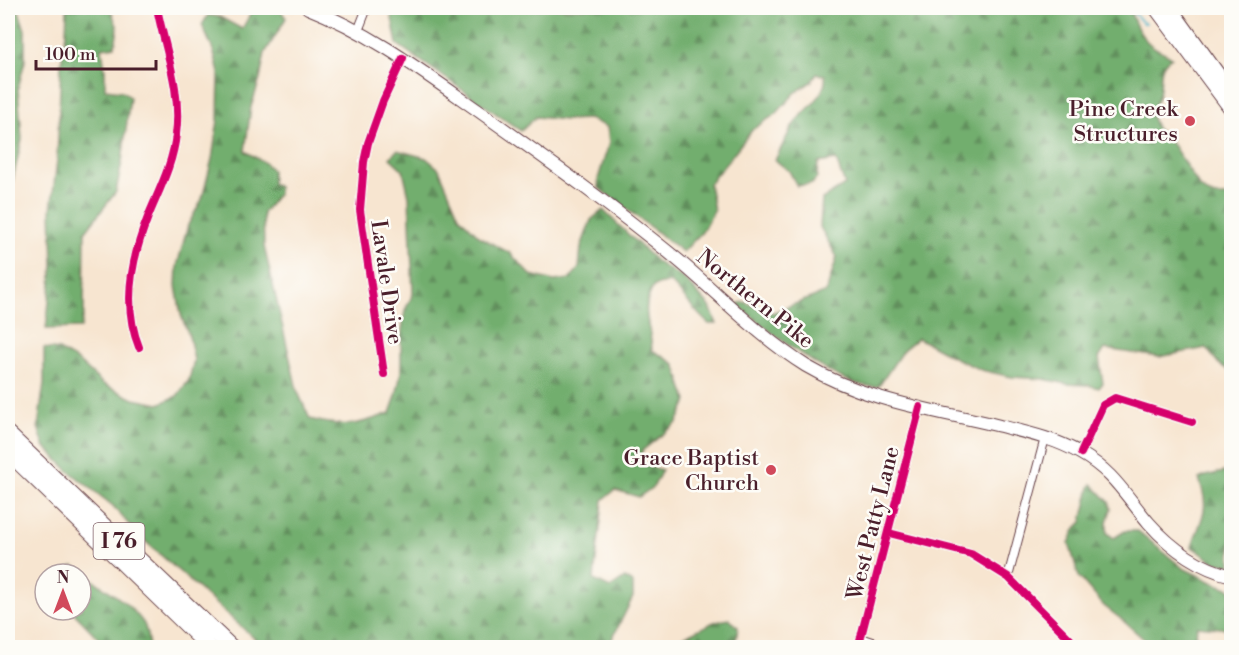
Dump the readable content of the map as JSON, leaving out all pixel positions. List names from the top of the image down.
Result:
{
  "streets": {
    "highway": ["I 76"],
    "main road": ["Northern Pike"],
    "street": ["Lavale Drive", "West Patty Lane"]
  },
  "crossings": [
    ["Lavale Drive", "Northern Pike"],
    ["Northern Pike", "West Patty Lane"]
  ],
  "places": ["Pine Creek Structures", "Grace Baptist Church"],
  "scale_bar": "100 m",
  "north": "top"
}
